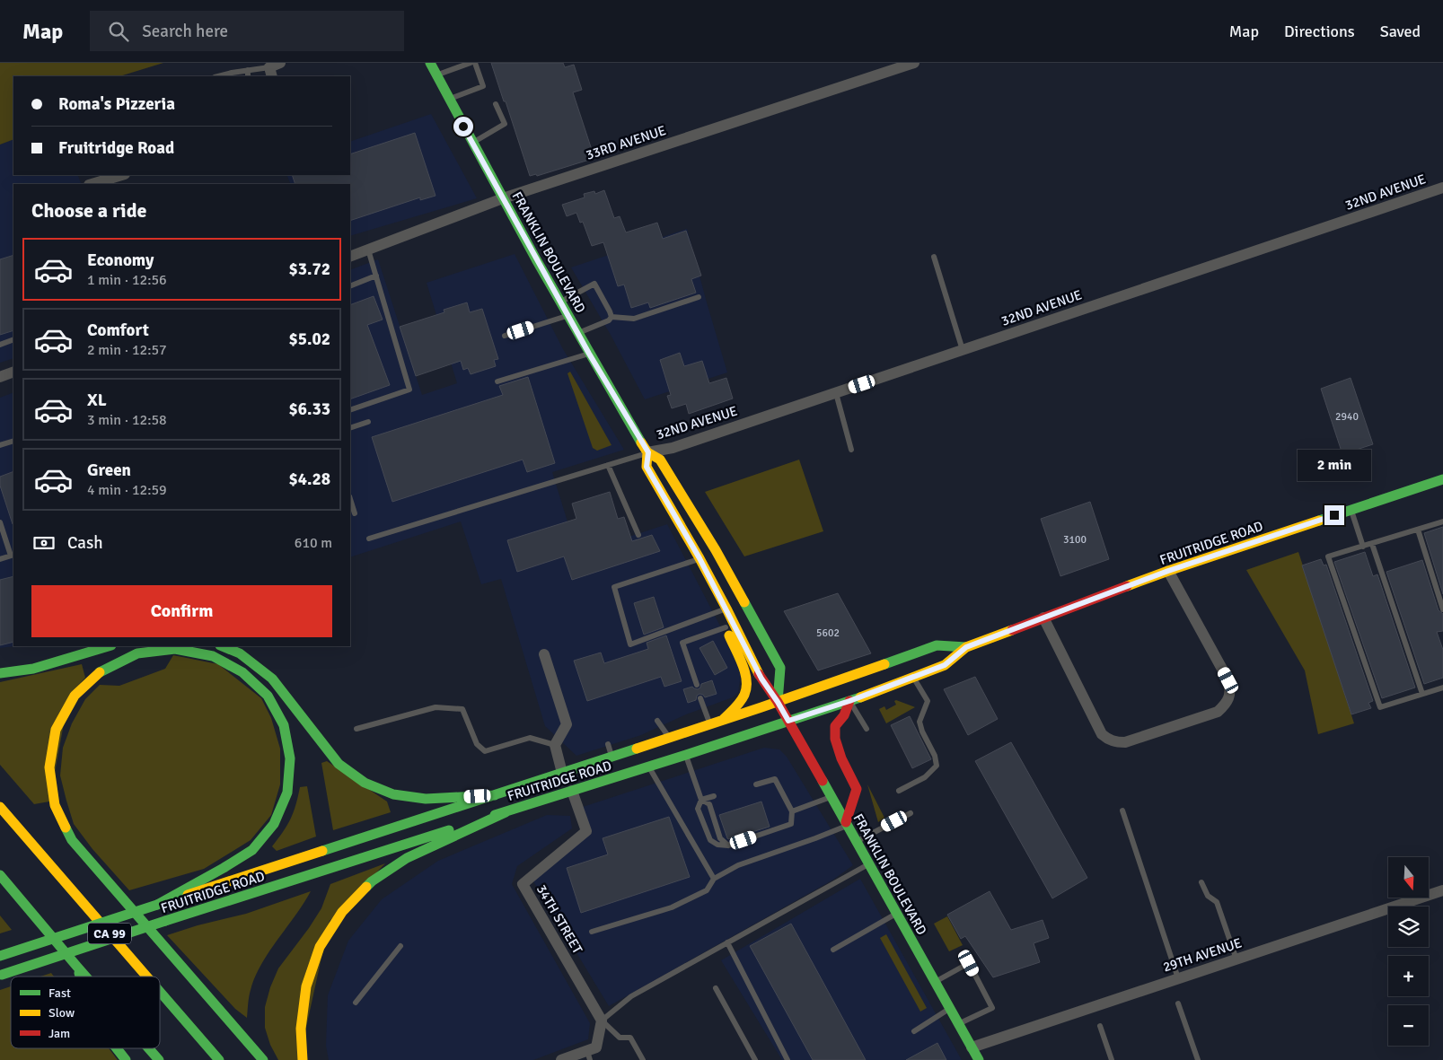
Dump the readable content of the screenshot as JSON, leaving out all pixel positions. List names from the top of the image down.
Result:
{
  "streets": {
    "main road": ["FRANKLIN BOULEVARD", "FRUITRIDGE ROAD", "CA 99"],
    "street": [
      "33RD AVENUE",
      "32ND AVENUE",
      "34TH STREET",
      "29TH AVENUE"
    ]
  },
  "crossings": [
    ["33RD AVENUE", "FRANKLIN BOULEVARD"],
    ["32ND AVENUE", "FRANKLIN BOULEVARD"],
    ["FRANKLIN BOULEVARD", "FRUITRIDGE ROAD"],
    ["FRANKLIN BOULEVARD", "29TH AVENUE"],
    ["FRUITRIDGE ROAD", "34TH STREET"]
  ],
  "house_numbers": ["2940", "3100", "5602"],
  "legend": ["Fast", "Slow", "Jam"],
  "north": "bottom",
  "page": {
    "header": "Map",
    "search": "Search here",
    "nav": ["Map", "Directions", "Saved"],
    "banner": ["Roma's Pizzeria", "Fruitridge Road"],
    "heading": "Choose a ride",
    "list": [
      {
        "name": "Economy",
        "note": "1 min · 12:56",
        "value": "$3.72"
      },
      {
        "name": "Comfort",
        "note": "2 min · 12:57",
        "value": "$5.02"
      },
      {
        "name": "XL",
        "note": "3 min · 12:58",
        "value": "$6.33"
      },
      {
        "name": "Green",
        "note": "4 min · 12:59",
        "value": "$4.28"
      }
    ],
    "bubble": "2 min",
    "pay": ["Cash", "610 m"],
    "buttons": "Confirm",
    "map_buttons": ["+", "−"]
  }
}
